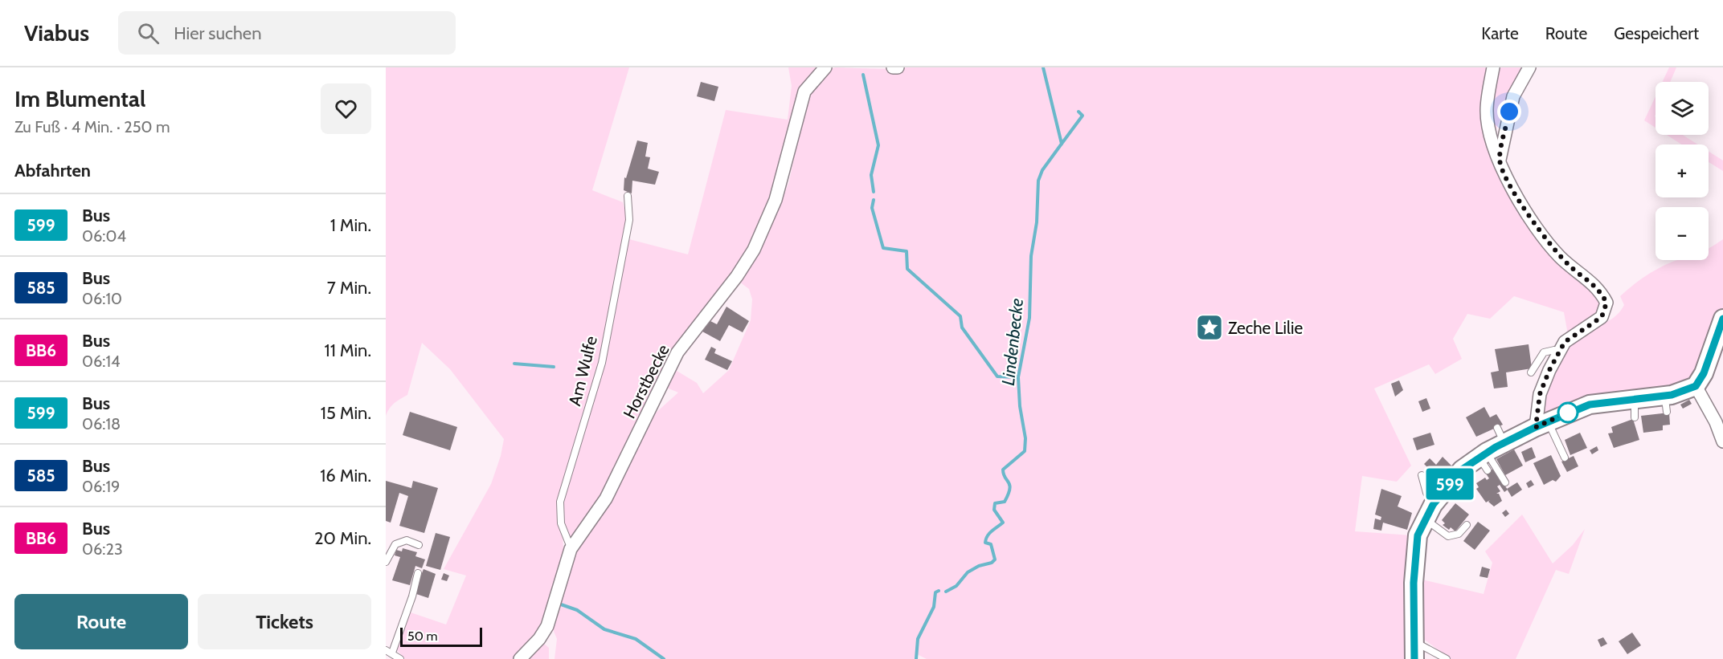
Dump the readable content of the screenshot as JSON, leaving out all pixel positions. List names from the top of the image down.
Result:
{
  "streets": {
    "street": ["Horstbecke"],
    "lane": ["Am Wulfe"]
  },
  "crossings": [
    ["Am Wulfe", "Horstbecke"]
  ],
  "water": ["Lindenbecke"],
  "places": {
    "place": ["Zeche Lilie"]
  },
  "lines": ["bus line 599"],
  "scale_bar": "50 m",
  "page": {
    "header": "Viabus",
    "search": "Hier suchen",
    "nav": ["Karte", "Route", "Gespeichert"],
    "heading": [
      ["Im Blumental", "Zu Fuß · 4 Min. · 250 m"],
      "Abfahrten"
    ],
    "on_map": "599",
    "map_buttons": ["+", "−"],
    "list": [
      {
        "mark": "599",
        "name": "Bus",
        "note": "06:04",
        "value": "1 Min."
      },
      {
        "mark": "585",
        "name": "Bus",
        "note": "06:10",
        "value": "7 Min."
      },
      {
        "mark": "BB6",
        "name": "Bus",
        "note": "06:14",
        "value": "11 Min."
      },
      {
        "mark": "599",
        "name": "Bus",
        "note": "06:18",
        "value": "15 Min."
      },
      {
        "mark": "585",
        "name": "Bus",
        "note": "06:19",
        "value": "16 Min."
      },
      {
        "mark": "BB6",
        "name": "Bus",
        "note": "06:23",
        "value": "20 Min."
      }
    ],
    "buttons": ["Route", "Tickets"],
    "scale": "50 m"
  }
}
